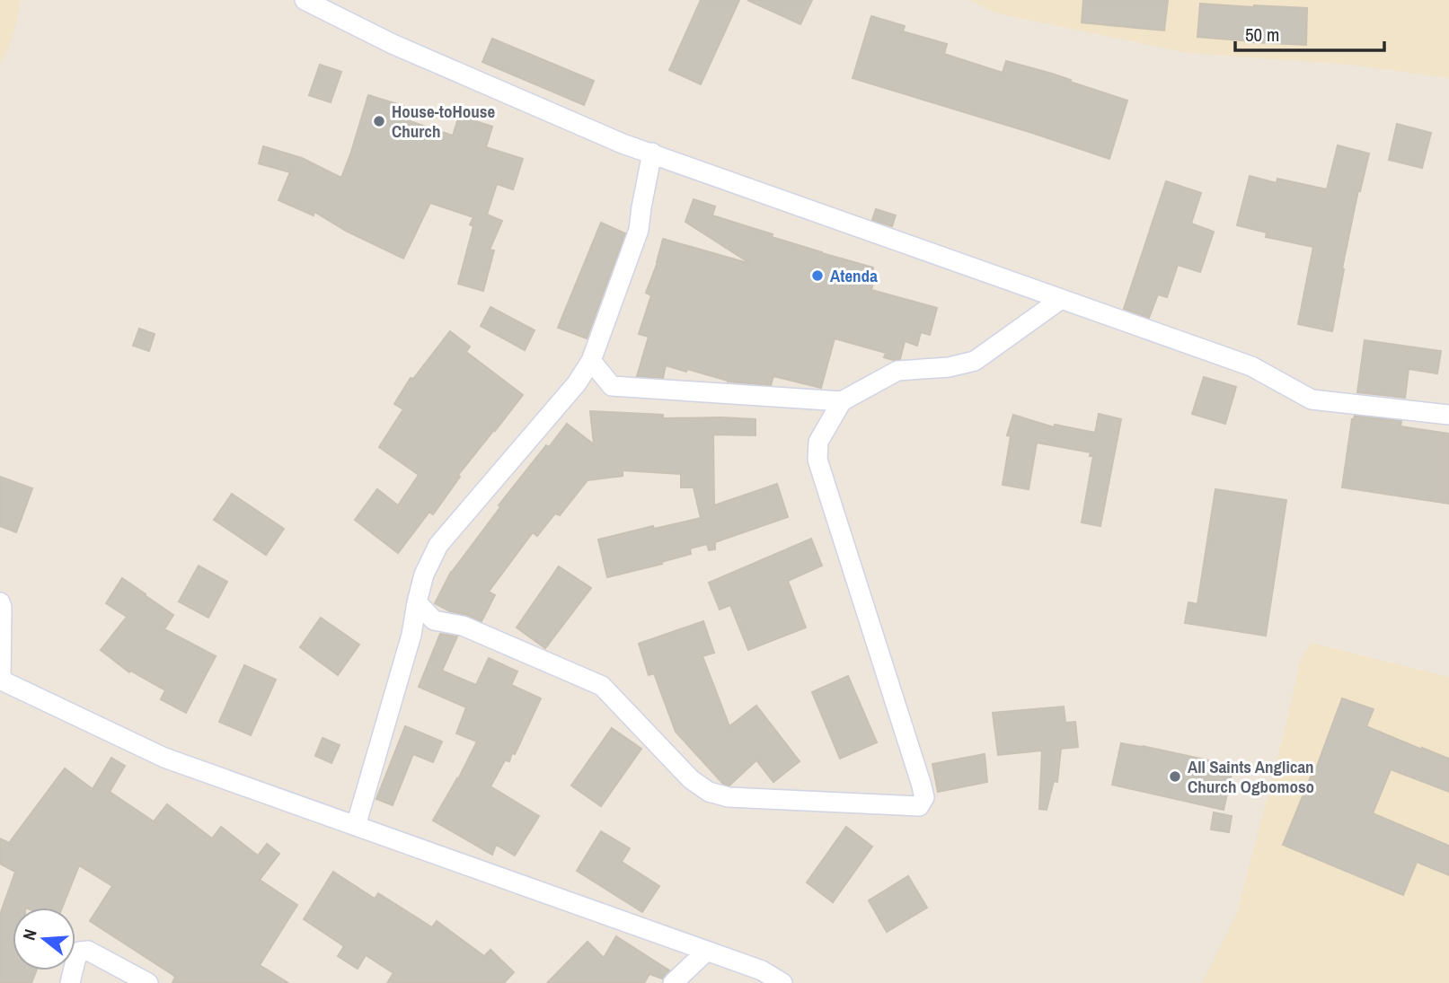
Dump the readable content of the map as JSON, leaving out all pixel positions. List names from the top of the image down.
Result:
{
  "places": ["House-toHouse Church", "Atenda", "All Saints Anglican Church Ogbomoso"],
  "scale_bar": "50 m",
  "north": "left"
}
